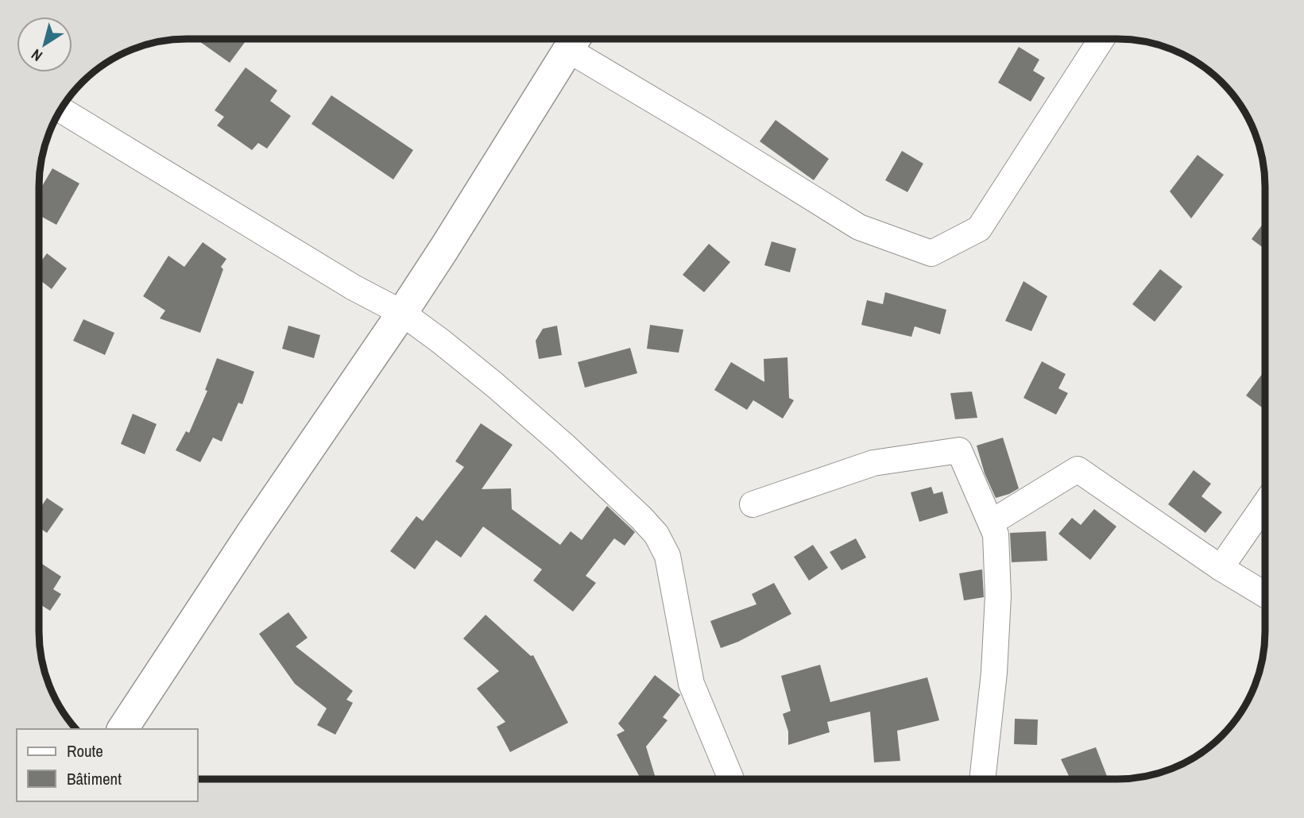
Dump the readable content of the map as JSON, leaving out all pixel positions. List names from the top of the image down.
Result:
{
  "legend": ["Route", "Bâtiment"],
  "north": "bottom left"
}
